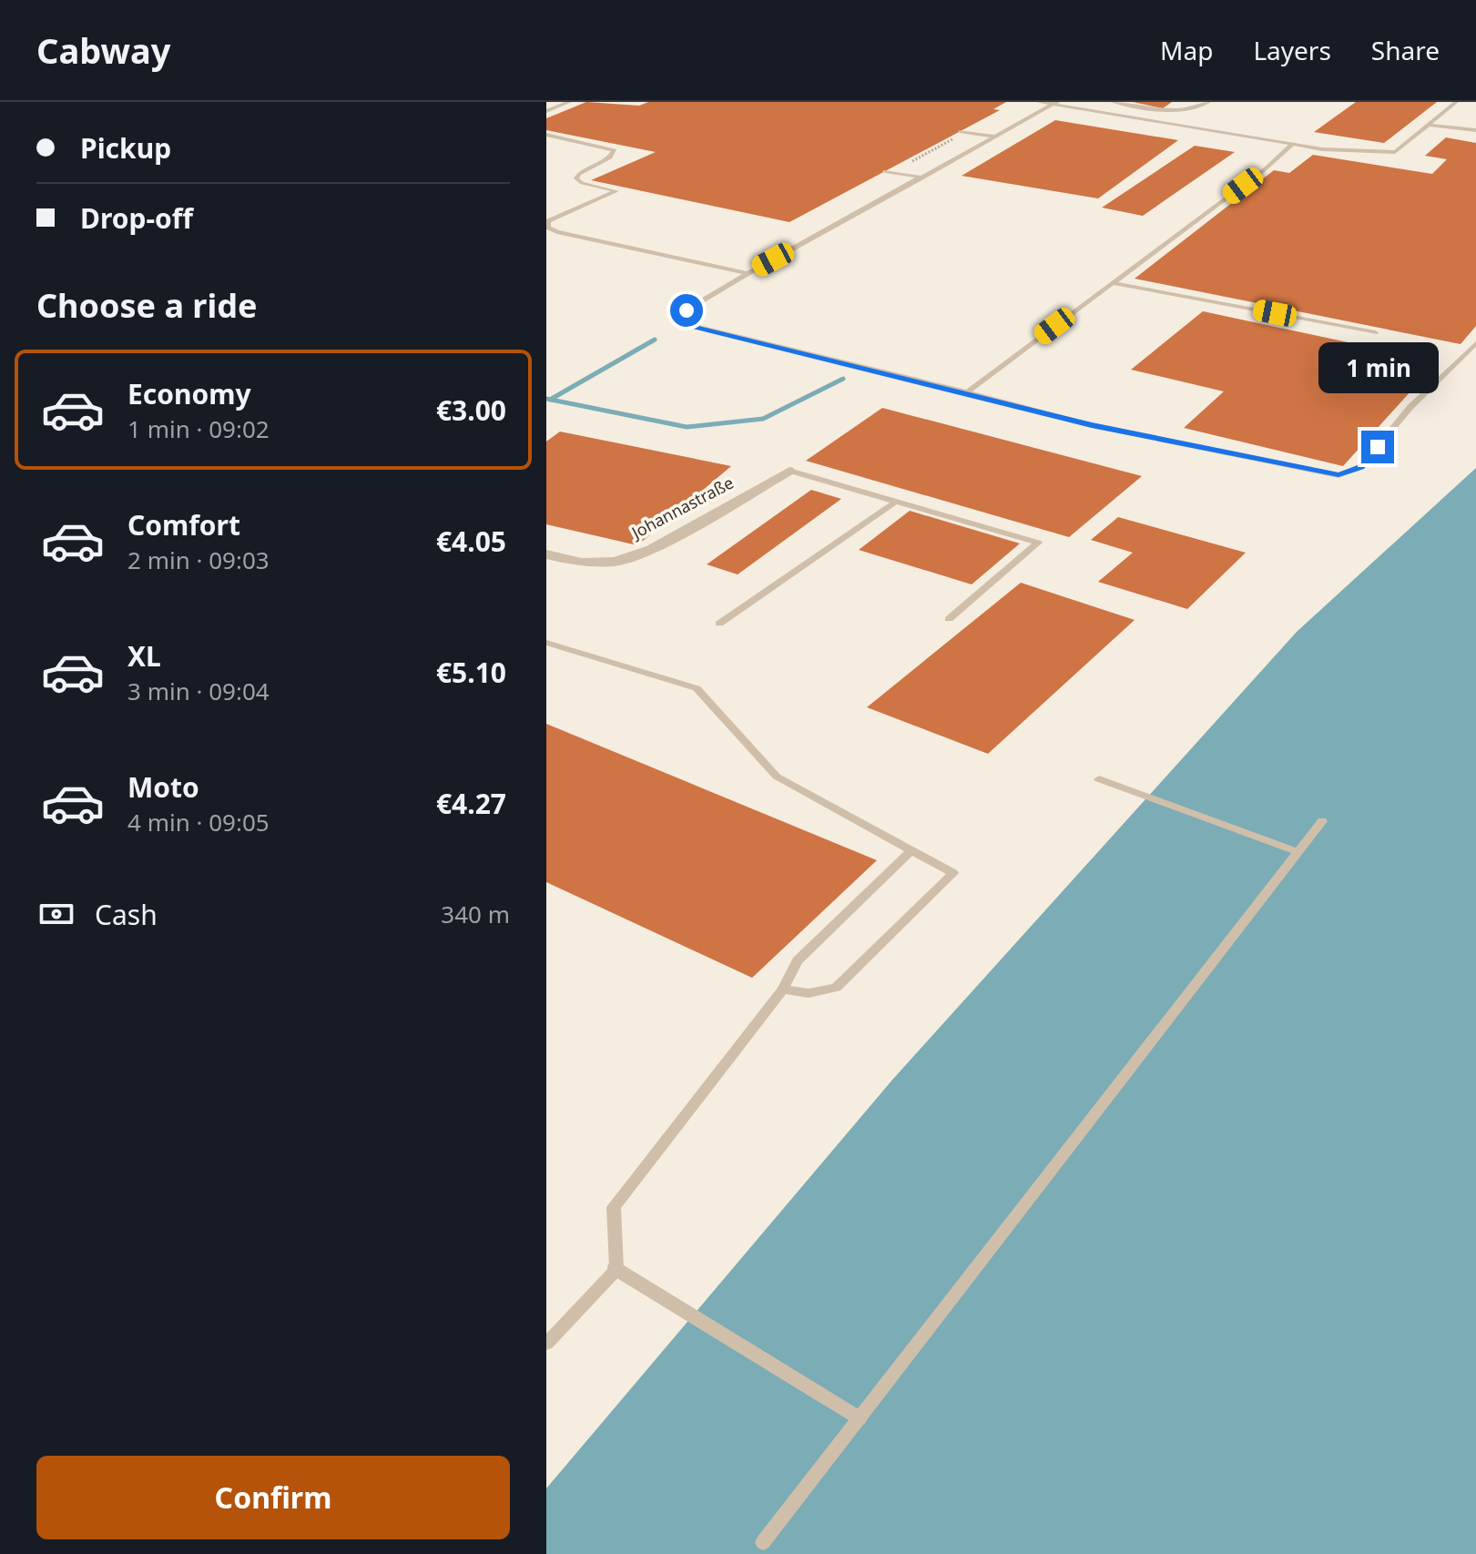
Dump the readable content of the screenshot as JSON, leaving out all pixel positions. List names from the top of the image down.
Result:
{
  "streets": {
    "street": ["Johannastraße"]
  },
  "page": {
    "header": "Cabway",
    "nav": ["Map", "Layers", "Share"],
    "banner": ["Pickup", "Drop-off"],
    "heading": "Choose a ride",
    "bubble": "1 min",
    "list": [
      {
        "name": "Economy",
        "note": "1 min · 09:02",
        "value": "€3.00"
      },
      {
        "name": "Comfort",
        "note": "2 min · 09:03",
        "value": "€4.05"
      },
      {
        "name": "XL",
        "note": "3 min · 09:04",
        "value": "€5.10"
      },
      {
        "name": "Moto",
        "note": "4 min · 09:05",
        "value": "€4.27"
      }
    ],
    "pay": ["Cash", "340 m"],
    "buttons": "Confirm"
  }
}
